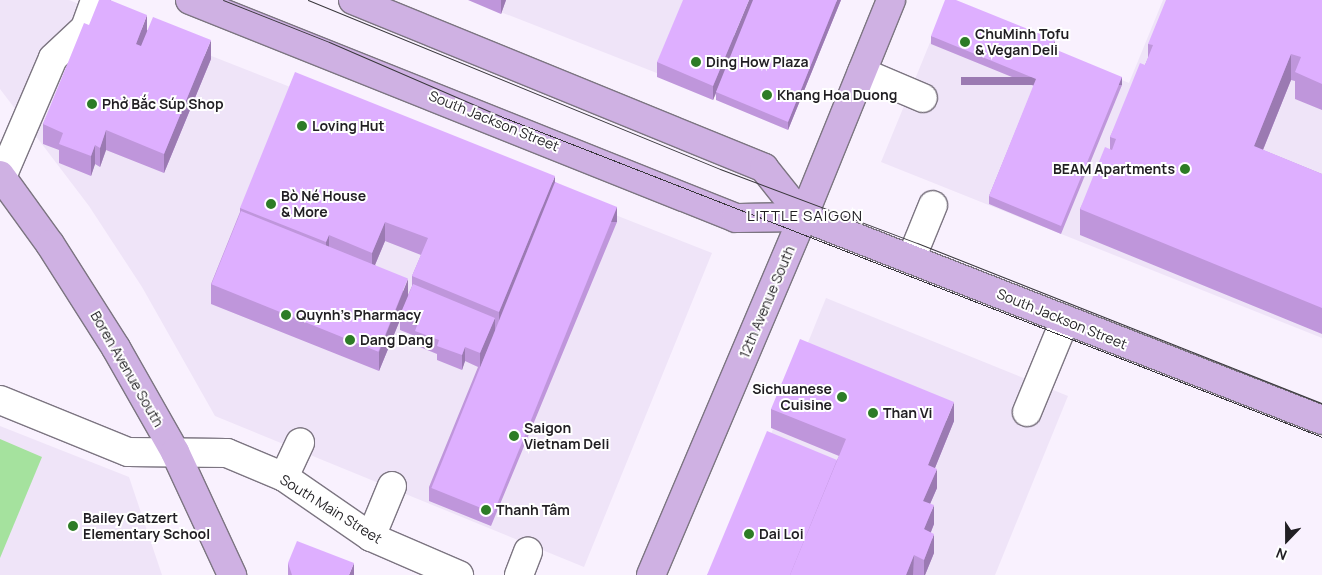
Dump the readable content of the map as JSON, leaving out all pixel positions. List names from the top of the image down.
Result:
{
  "streets": {
    "main road": ["South Jackson Street", "12th Avenue South", "Boren Avenue South"],
    "street": ["South Main Street"]
  },
  "crossings": [
    ["South Jackson Street", "12th Avenue South"],
    ["Boren Avenue South", "South Main Street"]
  ],
  "districts": ["LITTLE SAIGON"],
  "places": [
    "ChuMinh Tofu & Vegan Deli",
    "Ding How Plaza",
    "Khang Hoa Duong",
    "Phở Bắc Súp Shop",
    "Loving Hut",
    "BEAM Apartments",
    "Bò Né House & More",
    "Quynh's Pharmacy",
    "Dang Dang",
    "Sichuanese Cuisine",
    "Than Vi",
    "Saigon Vietnam Deli",
    "Thanh Tâm",
    "Bailey Gatzert Elementary School",
    "Dai Loi"
  ],
  "north": "bottom"
}
